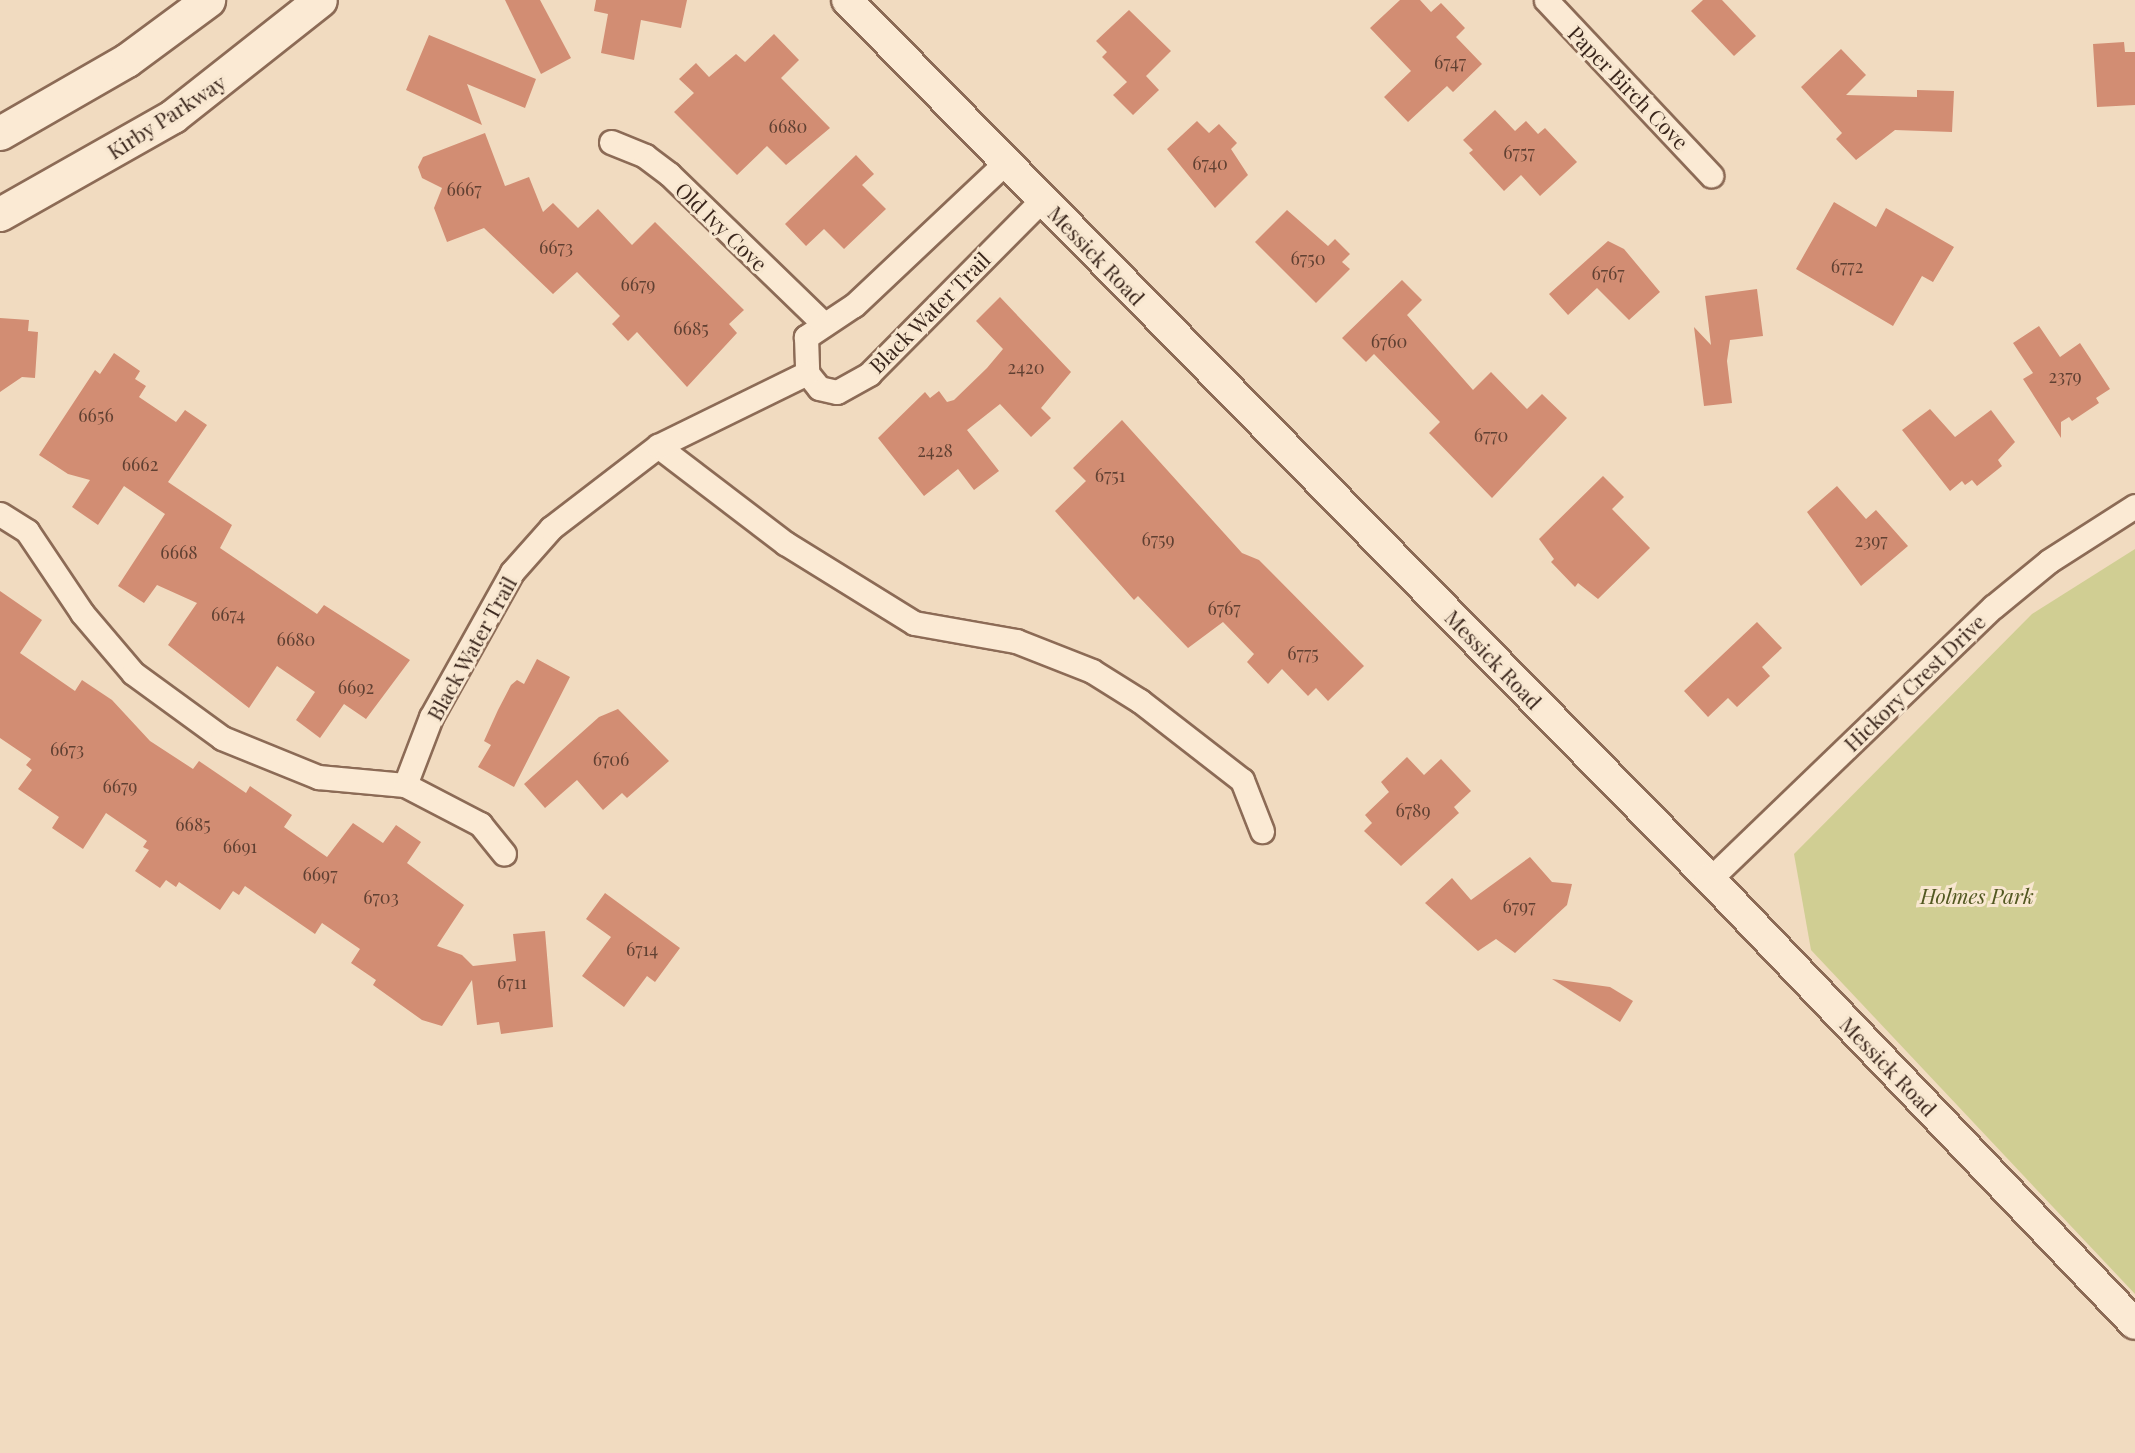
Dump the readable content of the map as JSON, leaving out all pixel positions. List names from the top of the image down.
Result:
{
  "streets": {
    "main road": ["Kirby Parkway"],
    "street": [
      "Paper Birch Cove",
      "Old Ivy Cove",
      "Messick Road",
      "Black Water Trail",
      "Hickory Crest Drive"
    ]
  },
  "crossings": [
    ["Messick Road", "Black Water Trail"],
    ["Messick Road", "Hickory Crest Drive"]
  ],
  "parks": ["Holmes Park"],
  "house_numbers": [
    "6747",
    "6680",
    "6757",
    "6740",
    "6667",
    "6673",
    "6750",
    "6772",
    "6767",
    "6679",
    "6685",
    "6760",
    "2420",
    "2379",
    "6656",
    "6770",
    "2428",
    "6662",
    "6751",
    "6759",
    "2397",
    "6668",
    "6767",
    "6674",
    "6680",
    "6775",
    "6692",
    "6673",
    "6706",
    "6679",
    "6789",
    "6685",
    "6691",
    "6697",
    "6703",
    "6797",
    "6714",
    "6711"
  ]
}
